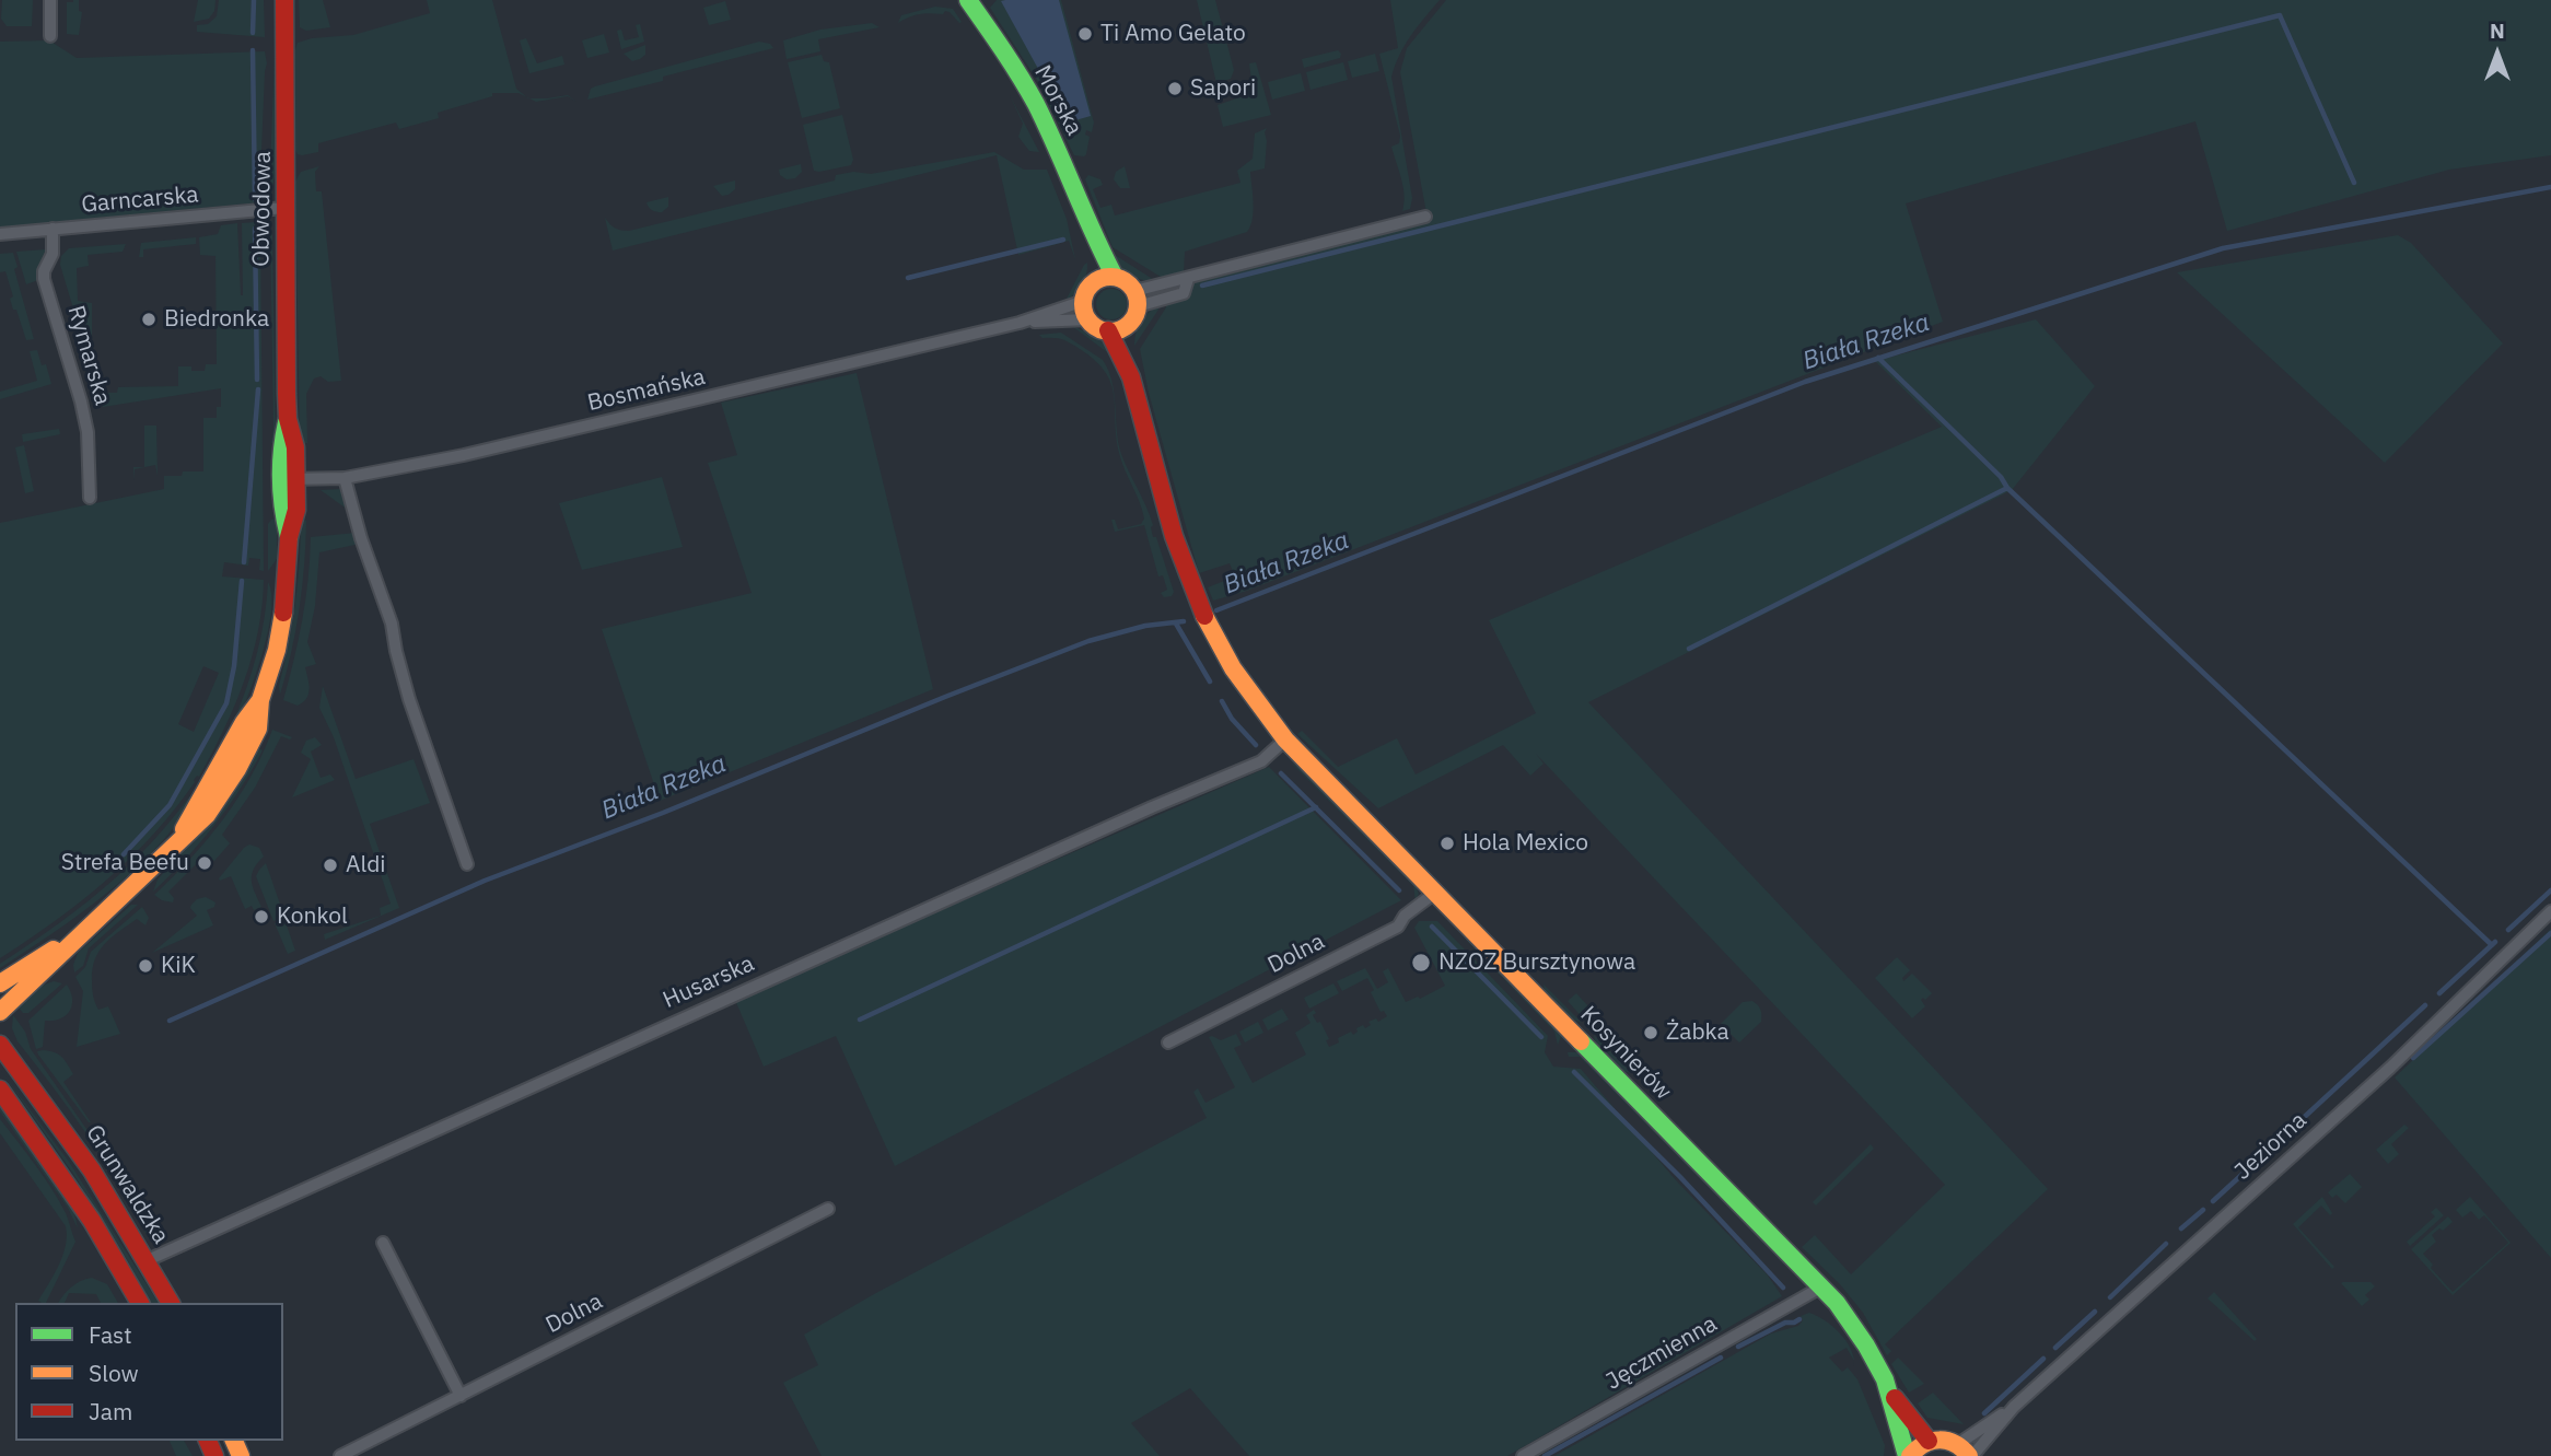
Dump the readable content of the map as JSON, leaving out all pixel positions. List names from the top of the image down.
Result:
{
  "streets": {
    "main road": [
      "Morska",
      "Obwodowa",
      "Kosynierów",
      "Grunwaldzka"
    ],
    "street": [
      "Garncarska",
      "Rymarska",
      "Bosmańska",
      "Dolna",
      "Husarska",
      "Jeziorna",
      "Jęczmienna"
    ]
  },
  "crossings": [
    ["Morska", "Bosmańska"],
    ["Garncarska", "Obwodowa"],
    ["Garncarska", "Rymarska"],
    ["Obwodowa", "Bosmańska"],
    ["Dolna", "Kosynierów"],
    ["Husarska", "Kosynierów"],
    ["Husarska", "Grunwaldzka"],
    ["Kosynierów", "Jęczmienna"]
  ],
  "water": ["Biała Rzeka"],
  "places": [
    "Ti Amo Gelato",
    "Sapori",
    "Biedronka",
    "Hola Mexico",
    "Strefa Beefu",
    "Aldi",
    "Konkol",
    "NZOZ Bursztynowa",
    "KiK",
    "Żabka"
  ],
  "legend": ["Fast", "Slow", "Jam"],
  "north": "top"
}
